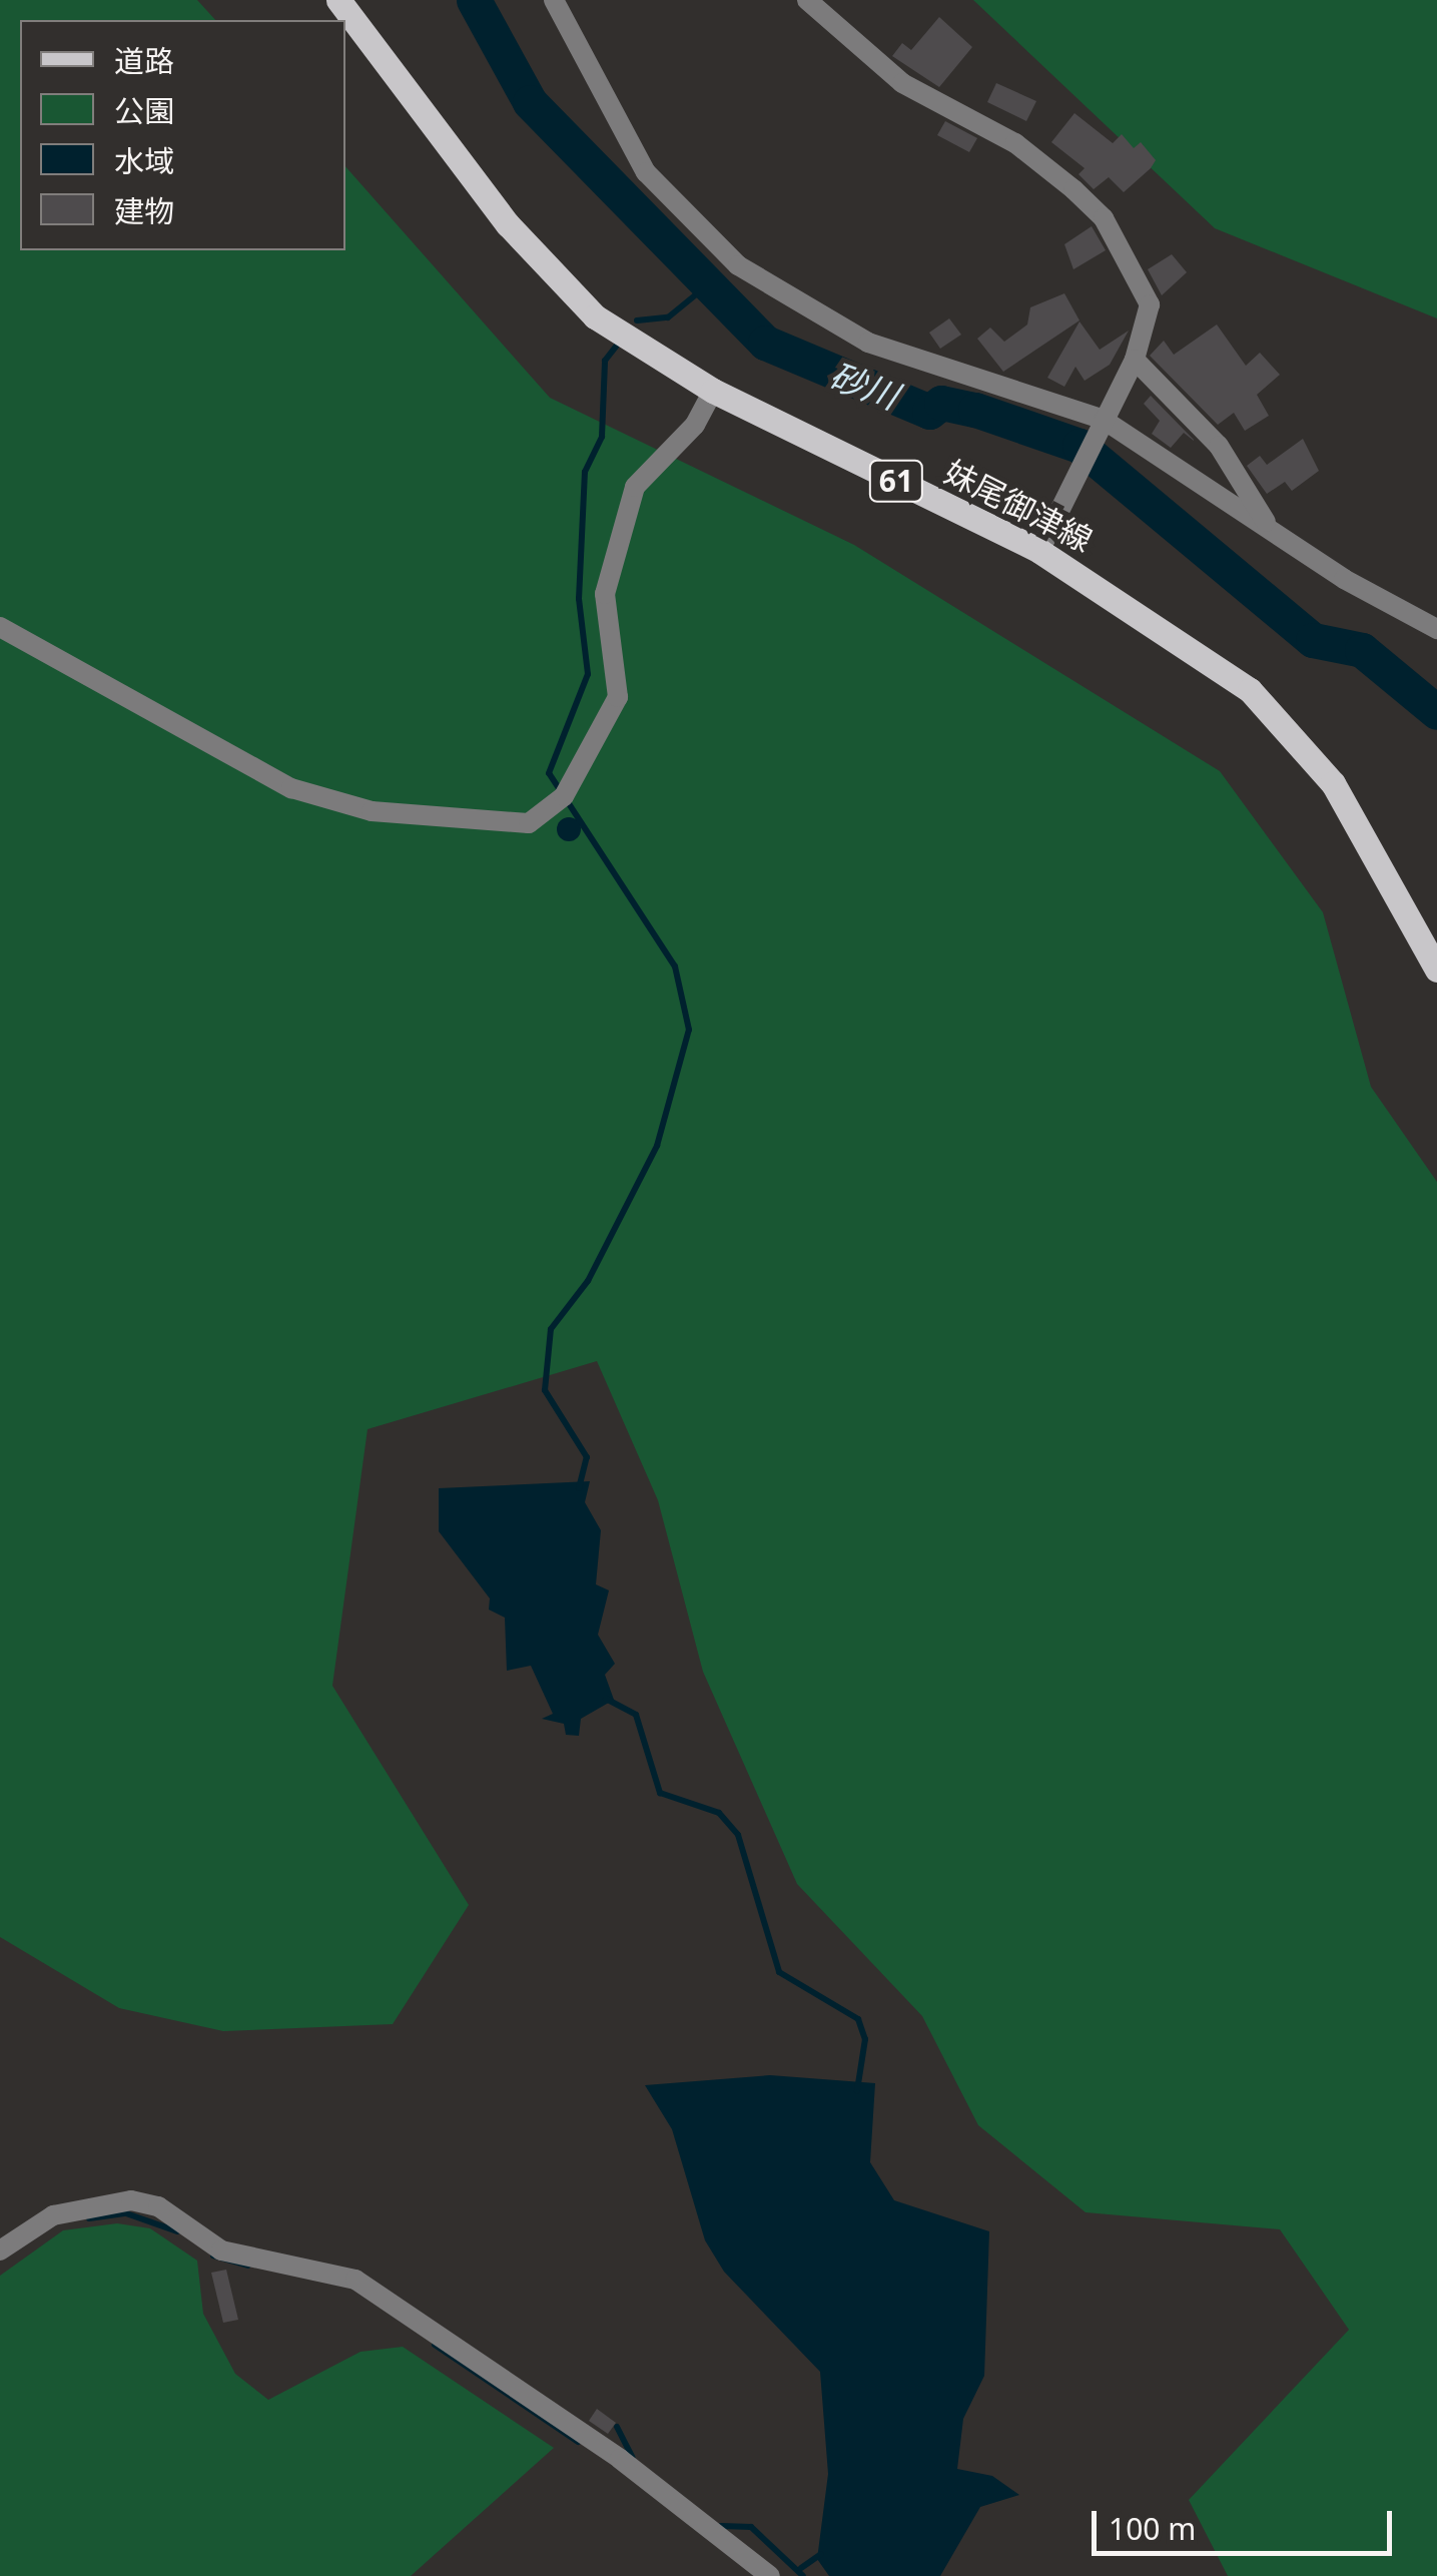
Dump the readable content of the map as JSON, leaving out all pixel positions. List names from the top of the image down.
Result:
{
  "streets": {
    "main road": ["61", "妹尾御津線"]
  },
  "water": ["砂川"],
  "legend": [
    "道路",
    "公園",
    "水域",
    "建物"
  ],
  "scale_bar": "100 m"
}
